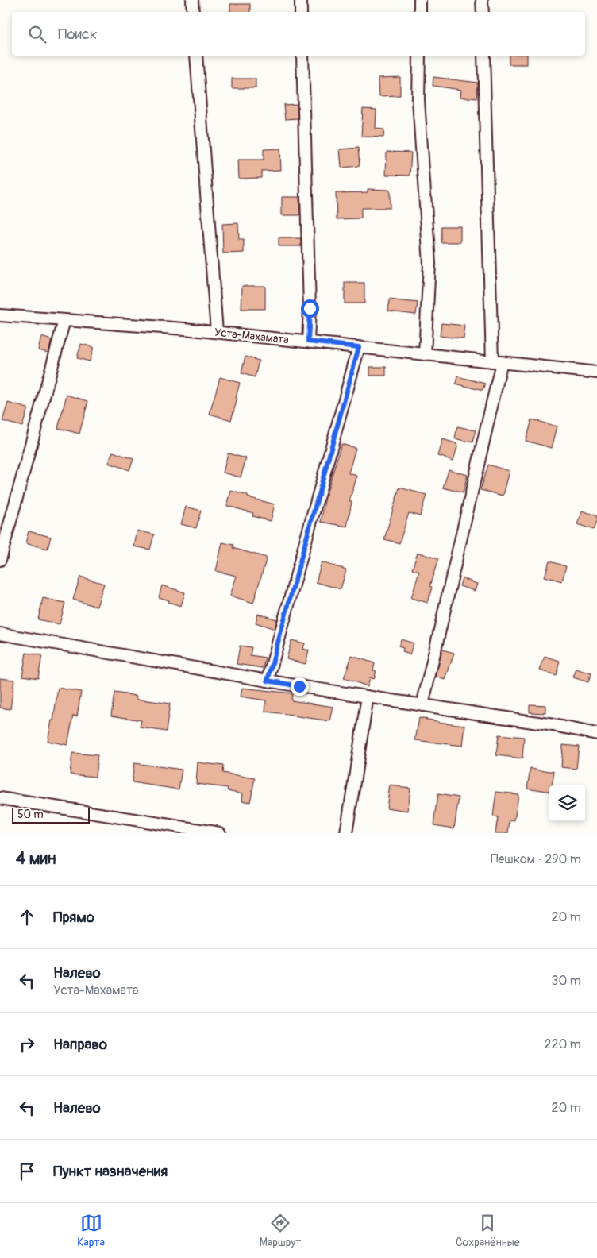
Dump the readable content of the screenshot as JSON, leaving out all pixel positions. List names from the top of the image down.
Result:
{
  "streets": {
    "street": ["Уста-Махамата"]
  },
  "scale_bar": "50 m",
  "page": {
    "search": "Поиск",
    "scale": "50 m",
    "heading": ["4 мин", "Пешком · 290 m"],
    "list": [
      ["Прямо", "20 m"],
      ["Налево", "Уста-Махамата", "30 m"],
      ["Направо", "220 m"],
      ["Налево", "20 m"],
      "Пункт назначения"
    ],
    "nav": ["Карта", "Маршрут", "Сохранённые"]
  }
}
